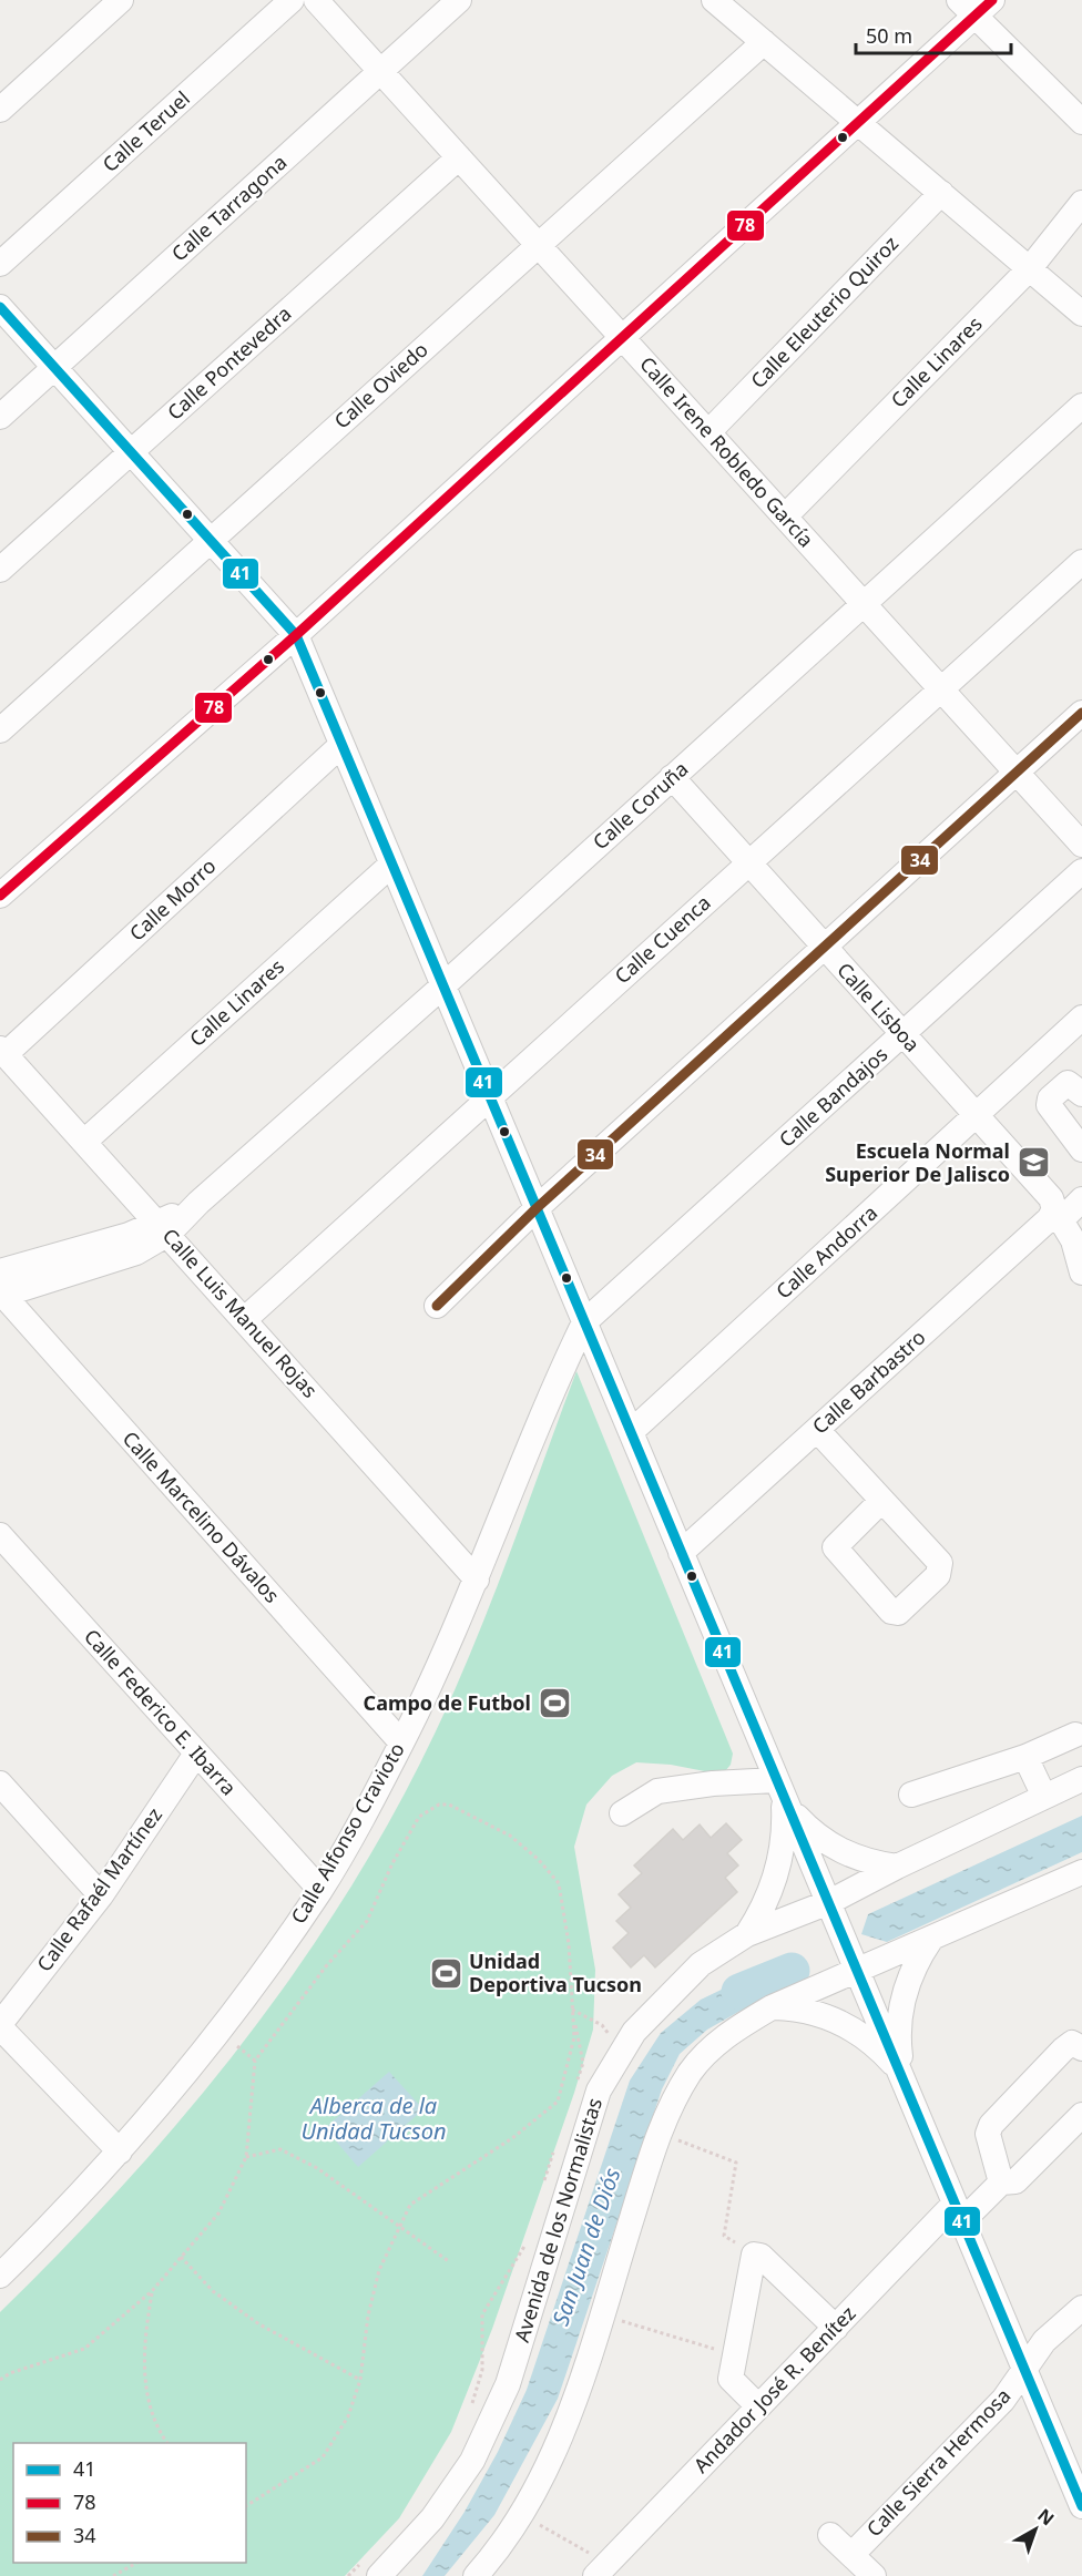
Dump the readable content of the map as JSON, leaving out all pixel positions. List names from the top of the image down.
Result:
{
  "streets": {
    "street": [
      "Calle Teruel",
      "Calle Tarragona",
      "Calle Eleuterio Quiroz",
      "Calle Linares",
      "Calle Pontevedra",
      "Calle Oviedo",
      "Calle Irene Robledo García",
      "Calle Coruña",
      "Calle Morro",
      "Calle Cuenca",
      "Calle Lisboa",
      "Calle Bandajos",
      "Calle Andorra",
      "Calle Luis Manuel Rojas",
      "Calle Barbastro",
      "Calle Marcelino Dávalos",
      "Calle Federico E. Ibarra",
      "Calle Alfonso Cravioto",
      "Calle Rafaél Martínez",
      "Avenida de los Normalistas",
      "Andador José R. Benítez",
      "Calle Sierra Hermosa"
    ]
  },
  "crossings": [
    ["Calle Tarragona", "Calle Irene Robledo García"],
    ["Calle Eleuterio Quiroz", "Calle Irene Robledo García"],
    ["Calle Linares", "Calle Irene Robledo García"],
    ["Calle Linares", "Calle Luis Manuel Rojas"],
    ["Calle Pontevedra", "Calle Irene Robledo García"],
    ["Calle Oviedo", "Calle Irene Robledo García"],
    ["Calle Irene Robledo García", "Calle Coruña"],
    ["Calle Irene Robledo García", "Calle Cuenca"],
    ["Calle Coruña", "Calle Lisboa"],
    ["Calle Coruña", "Calle Luis Manuel Rojas"],
    ["Calle Coruña", "Calle Marcelino Dávalos"],
    ["Calle Morro", "Calle Luis Manuel Rojas"],
    ["Calle Cuenca", "Calle Lisboa"],
    ["Calle Cuenca", "Calle Luis Manuel Rojas"],
    ["Calle Lisboa", "Calle Bandajos"],
    ["Calle Lisboa", "Calle Andorra"],
    ["Calle Lisboa", "Calle Barbastro"],
    ["Calle Bandajos", "Calle Alfonso Cravioto"],
    ["Calle Luis Manuel Rojas", "Calle Alfonso Cravioto"],
    ["Calle Marcelino Dávalos", "Calle Alfonso Cravioto"],
    ["Calle Federico E. Ibarra", "Calle Alfonso Cravioto"],
    ["Calle Federico E. Ibarra", "Calle Rafaél Martínez"]
  ],
  "water": ["Alberca de la Unidad Tucson", "San Juan de Diós"],
  "places": {
    "school or university": ["Escuela Normal Superior De Jalisco"],
    "sports": ["Campo de Futbol", "Unidad Deportiva Tucson"]
  },
  "lines": ["transit line 78", "transit line 41", "transit line 34"],
  "legend": ["41", "78", "34"],
  "scale_bar": "50 m",
  "north": "top right"
}
